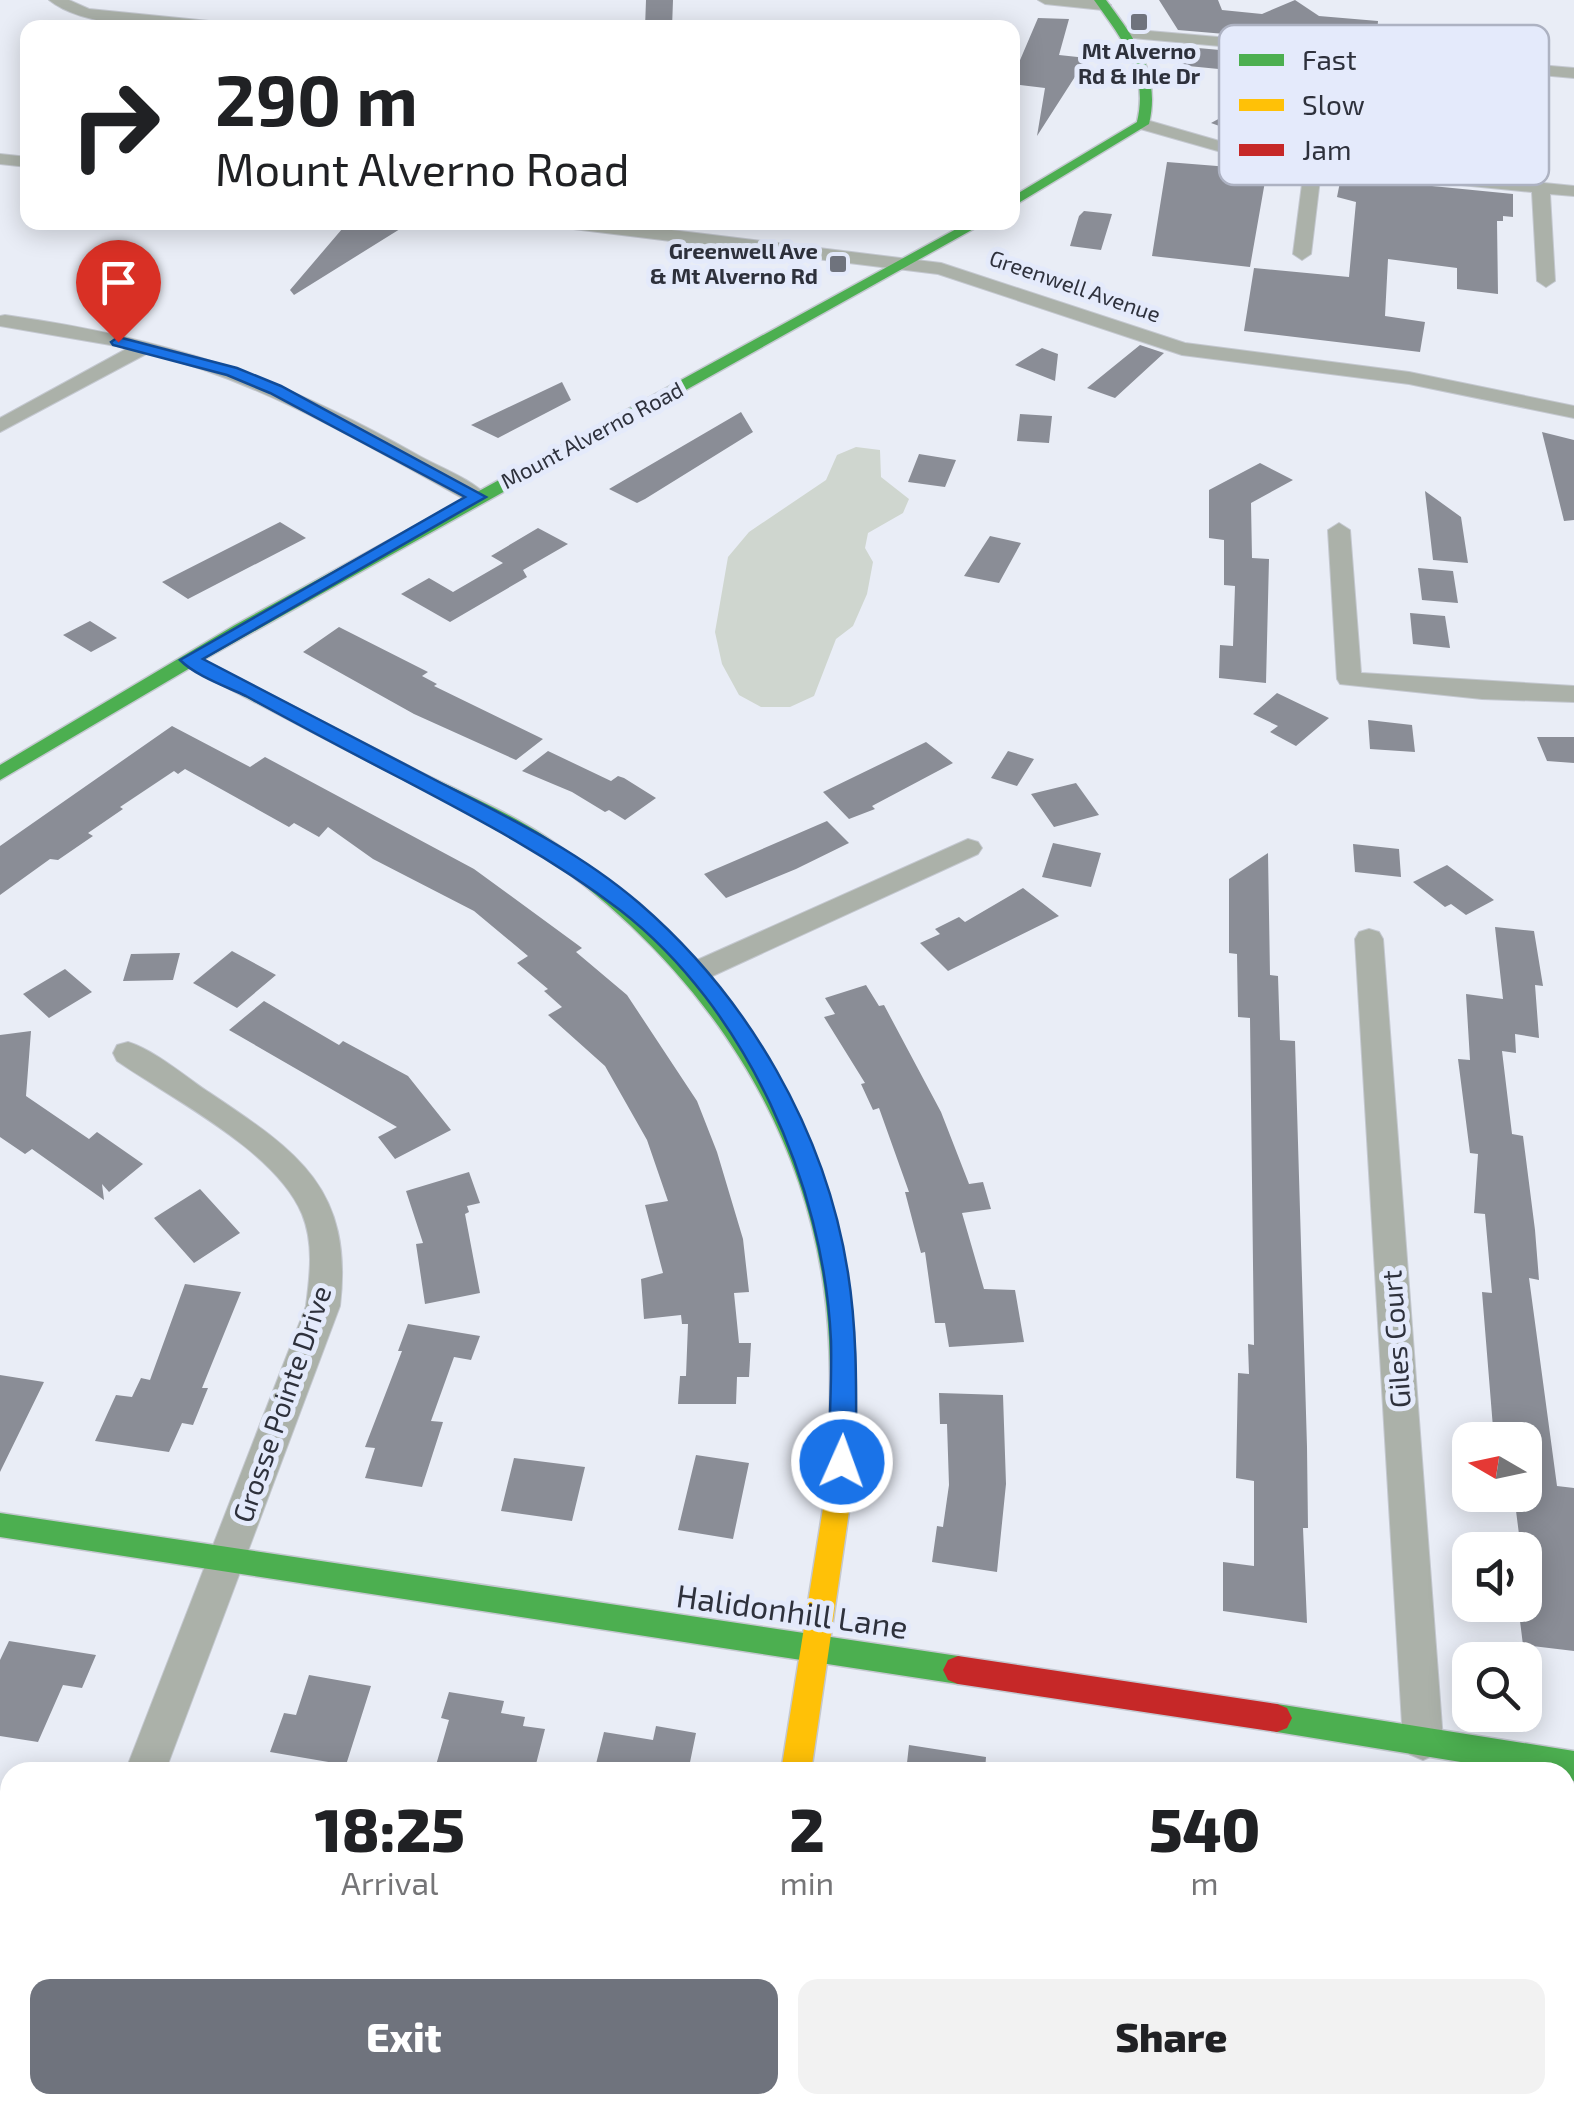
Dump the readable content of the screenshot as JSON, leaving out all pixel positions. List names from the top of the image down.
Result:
{
  "streets": {
    "street": [
      "Greenwell Avenue",
      "Mount Alverno Road",
      "Giles Court",
      "Grosse Pointe Drive",
      "Halidonhill Lane"
    ]
  },
  "crossings": [
    ["Greenwell Avenue", "Mount Alverno Road"],
    ["Giles Court", "Halidonhill Lane"],
    ["Grosse Pointe Drive", "Halidonhill Lane"]
  ],
  "places": {
    "transit": ["Mt Alverno Rd & Ihle Dr", "Greenwell Ave & Mt Alverno Rd"]
  },
  "legend": ["Fast", "Slow", "Jam"],
  "north": "left",
  "page": {
    "turn": ["290 m", "Mount Alverno Road"],
    "eta": [
      "18:25",
      "Arrival",
      "2",
      "min",
      "540",
      "m"
    ],
    "buttons": ["Exit", "Share"]
  }
}
